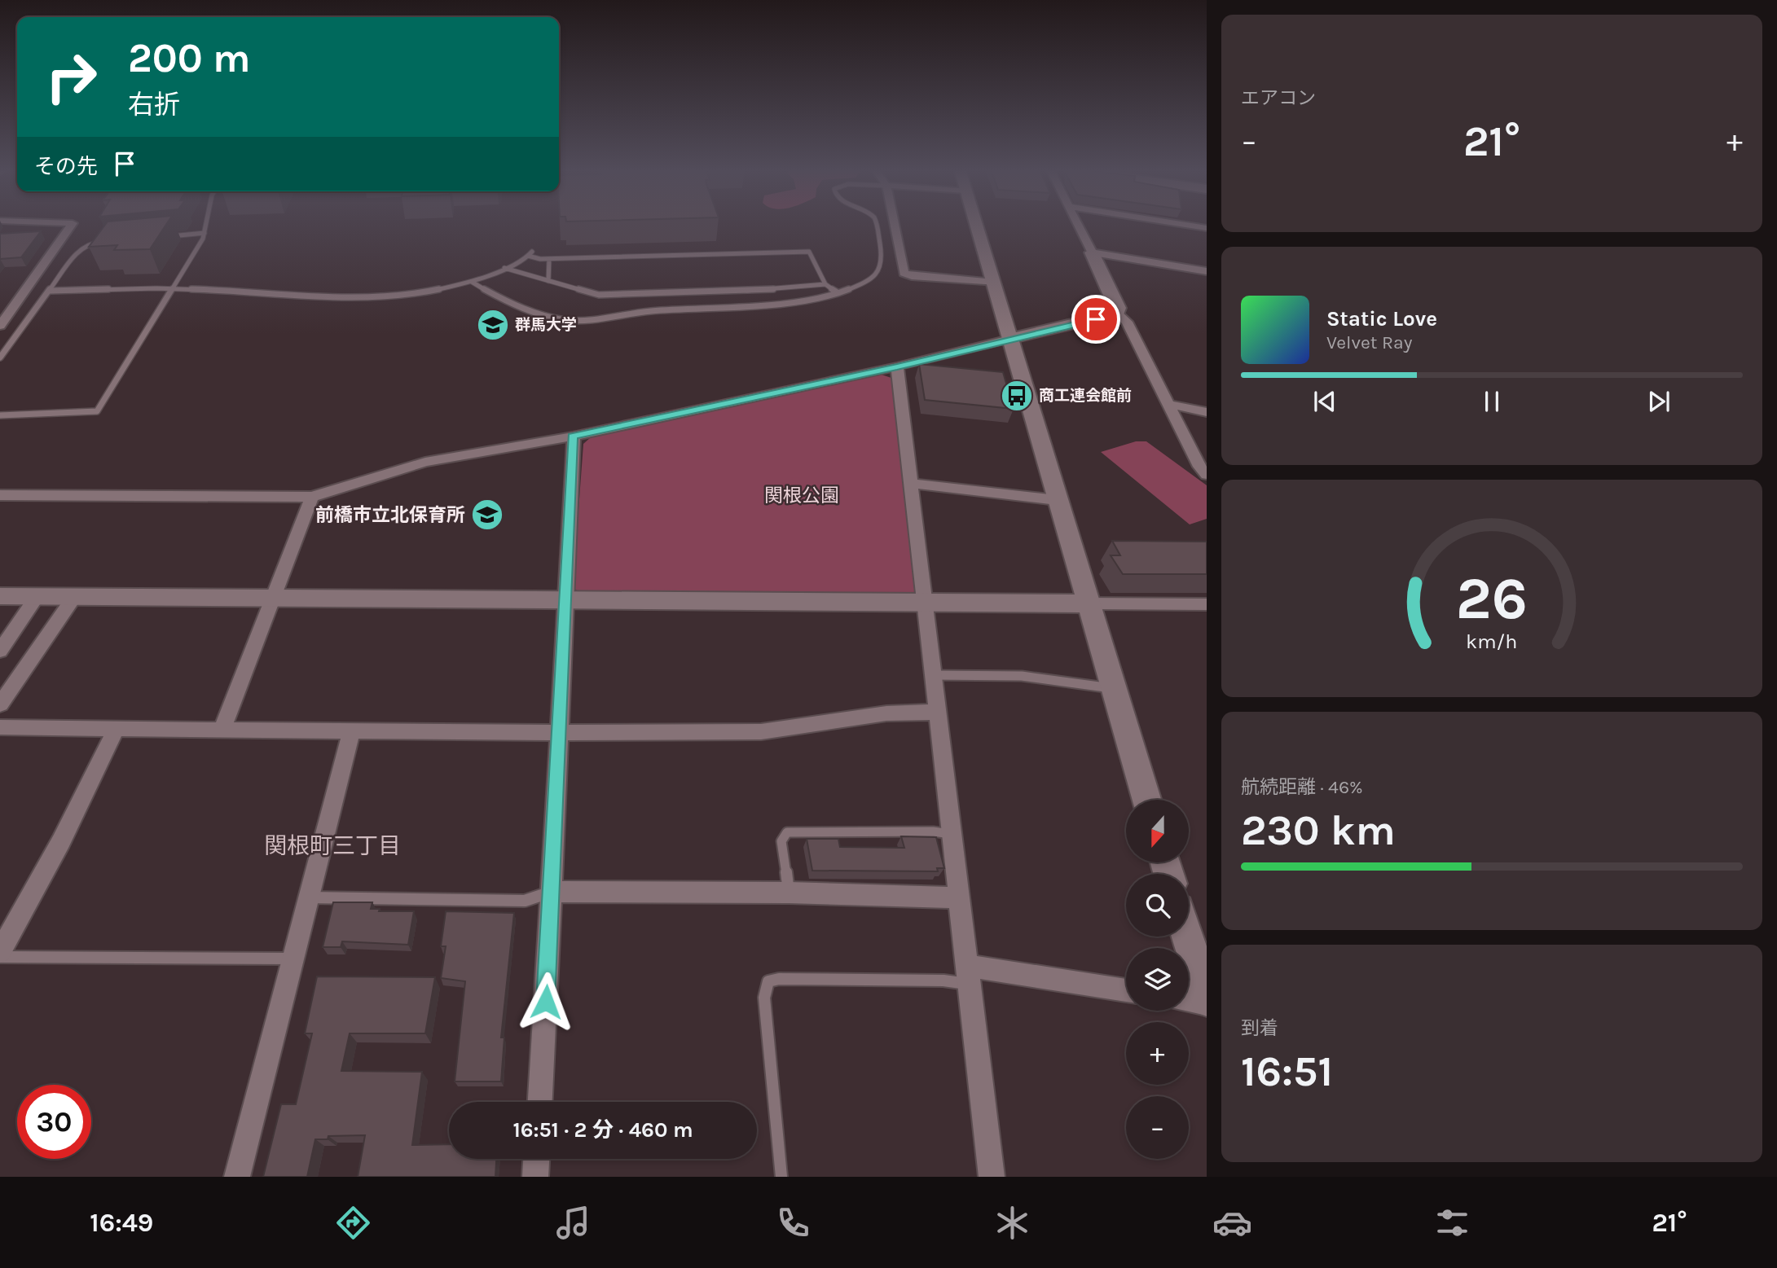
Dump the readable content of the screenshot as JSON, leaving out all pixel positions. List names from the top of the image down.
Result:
{
  "districts": ["関根町三丁目"],
  "parks": ["関根公園"],
  "places": {
    "school or university": ["群馬大学", "前橋市立北保育所"],
    "bus stop": ["商工連会館前"]
  },
  "north": "bottom",
  "page": {
    "tile": [
      "エアコン",
      ["航続距離 · 46%", "230 km"],
      ["到着", "16:51"]
    ],
    "turn": ["200 m", "右折"],
    "heat": ["−", "21°", "+"],
    "then": "その先",
    "song": ["Static Love", "Velvet Ray"],
    "map_buttons": ["+", "−"],
    "limit": "30",
    "trip": "16:51 · 2 分 · 460 m",
    "tabs": ["16:49", "21°"],
    "gauge": ["26", "km/h"]
  }
}
